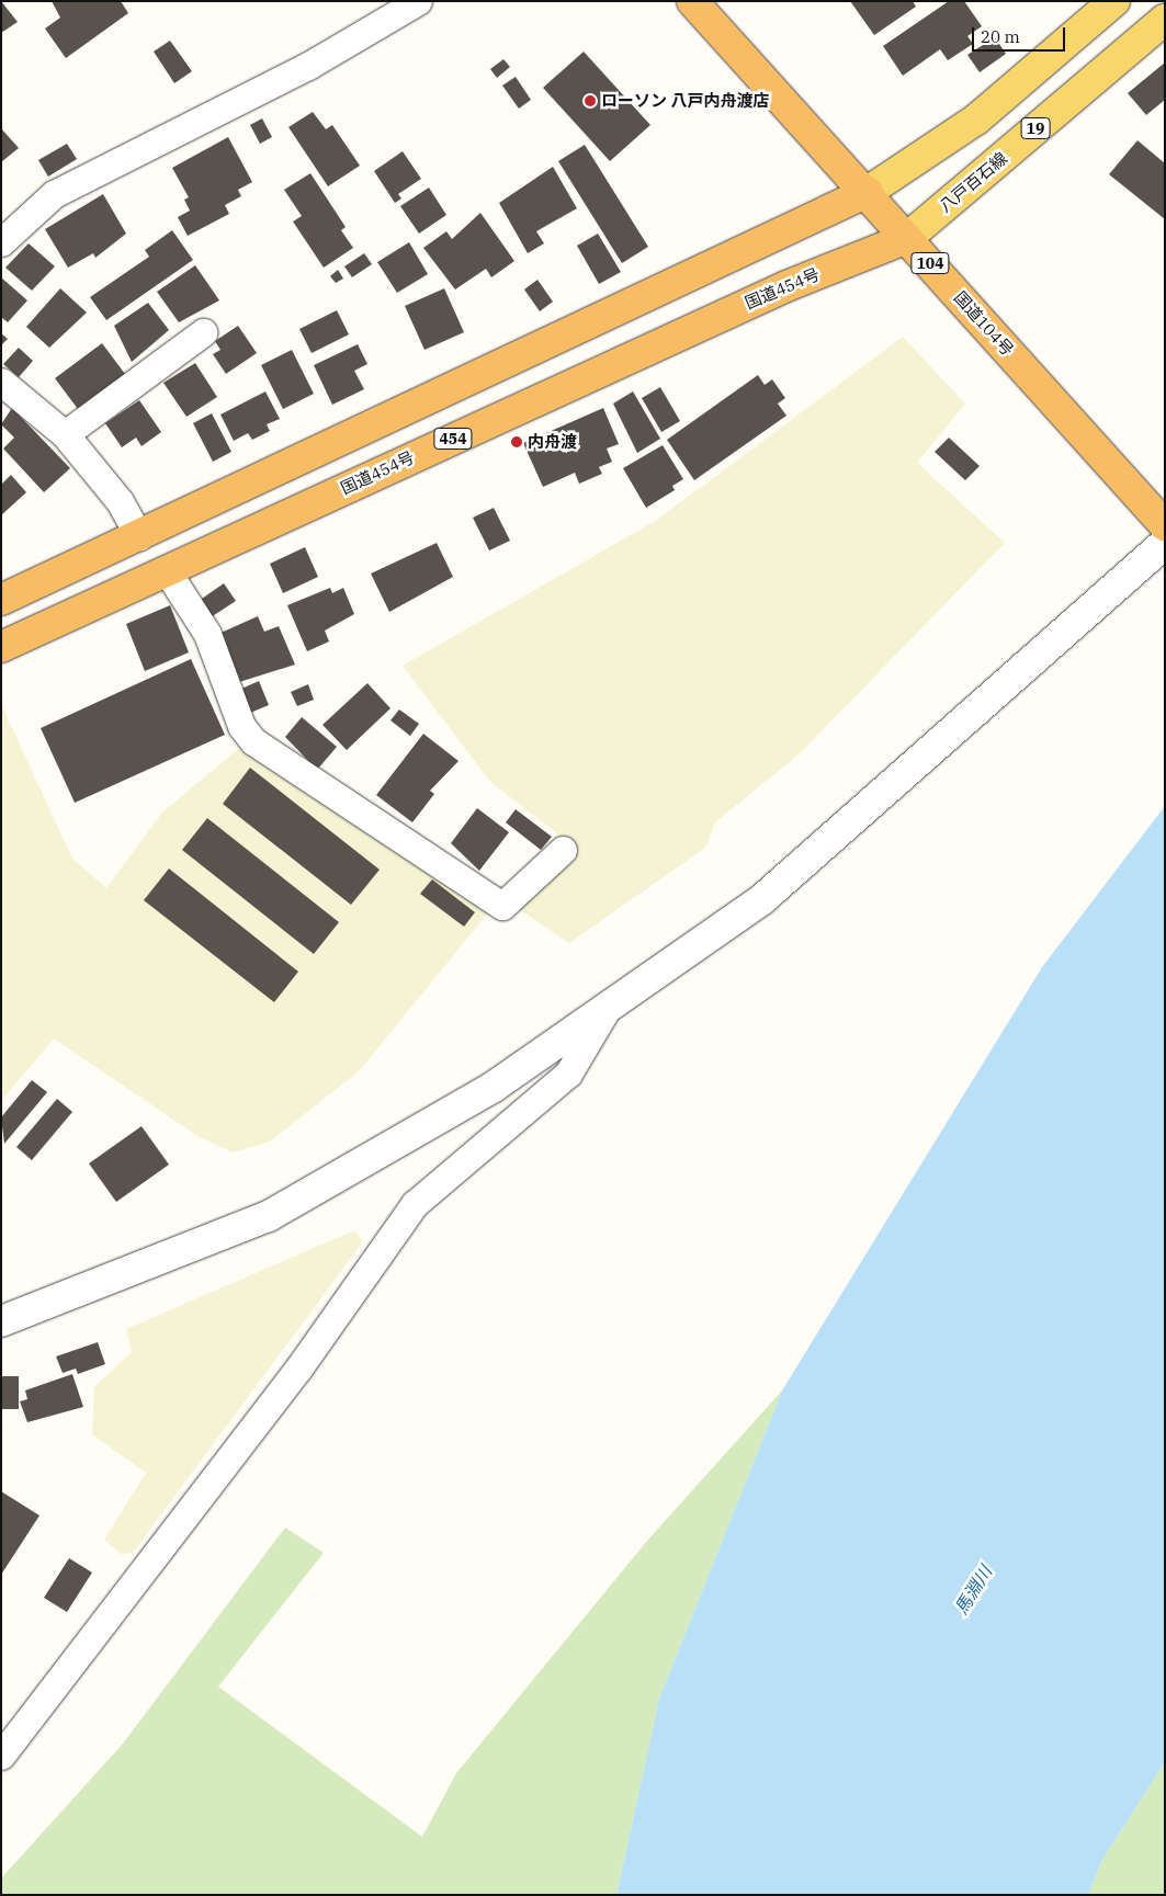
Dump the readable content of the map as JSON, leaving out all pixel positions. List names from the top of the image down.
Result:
{
  "streets": {
    "highway": [
      "104",
      "国道454号",
      "国道104号",
      "454"
    ],
    "main road": ["19", "八戸百石線"]
  },
  "crossings": [
    ["八戸百石線", "国道454号"],
    ["八戸百石線", "国道104号"],
    ["国道454号", "国道104号"],
    ["国道104号", "454"]
  ],
  "water": ["馬淵川"],
  "places": ["ローソン 八戸内舟渡店", "内舟渡"],
  "scale_bar": "20 m"
}
